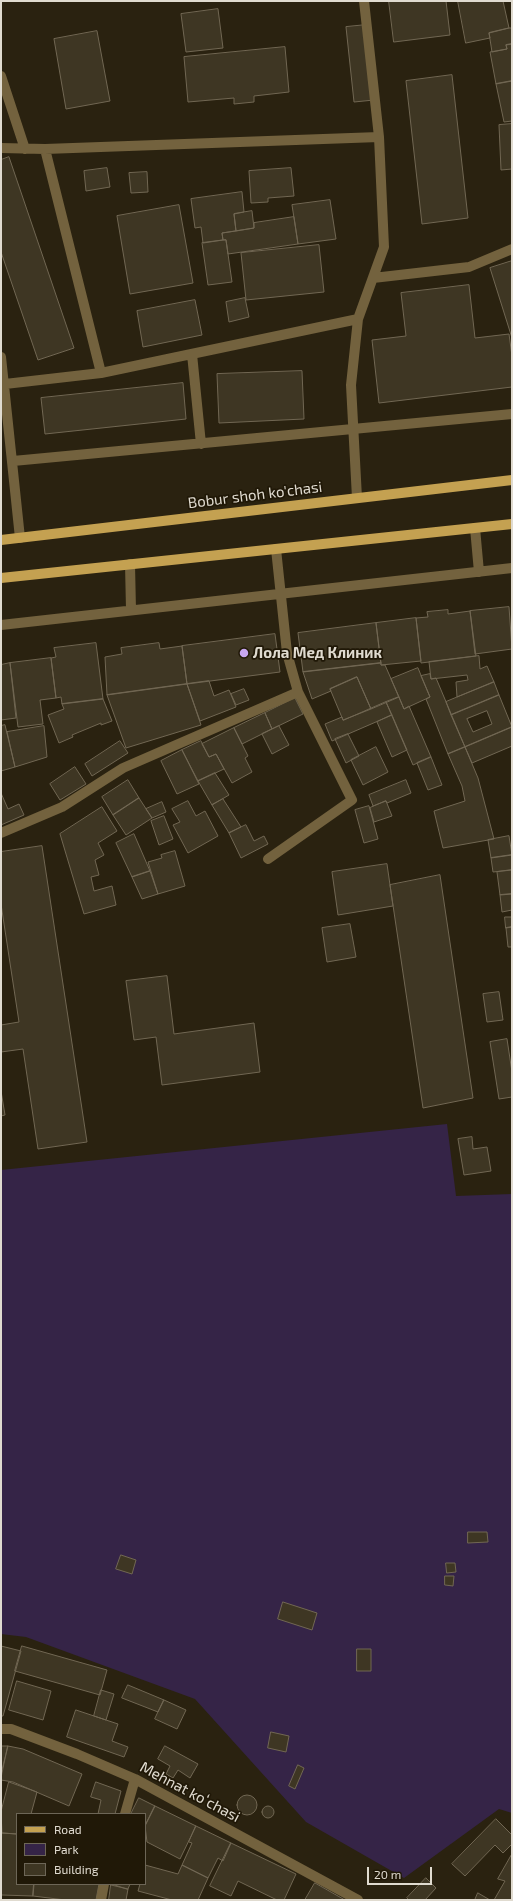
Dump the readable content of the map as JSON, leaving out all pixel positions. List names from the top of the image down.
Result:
{
  "streets": {
    "main road": ["Bobur shoh ko'chasi"],
    "street": ["Mehnat koʻchasi"]
  },
  "places": ["Лола Мед Клиник"],
  "legend": ["Road", "Park", "Building"],
  "scale_bar": "20 m"
}
